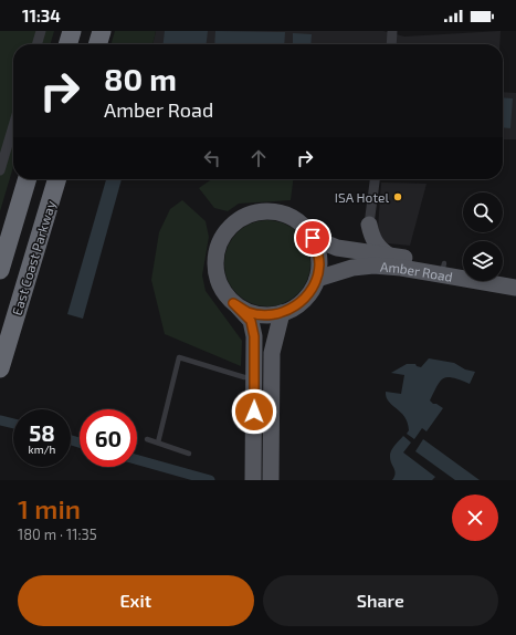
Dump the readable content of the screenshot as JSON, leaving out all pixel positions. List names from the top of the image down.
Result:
{
  "streets": {
    "highway": ["East Coast Parkway"],
    "main road": ["Amber Road"]
  },
  "places": ["ISA Hotel"],
  "page": {
    "status": "11:34",
    "turn": ["80 m", "Amber Road"],
    "speed": "58 km/h",
    "limit": "60",
    "heading": ["1 min", "180 m · 11:35"],
    "buttons": ["Exit", "Share"]
  }
}
